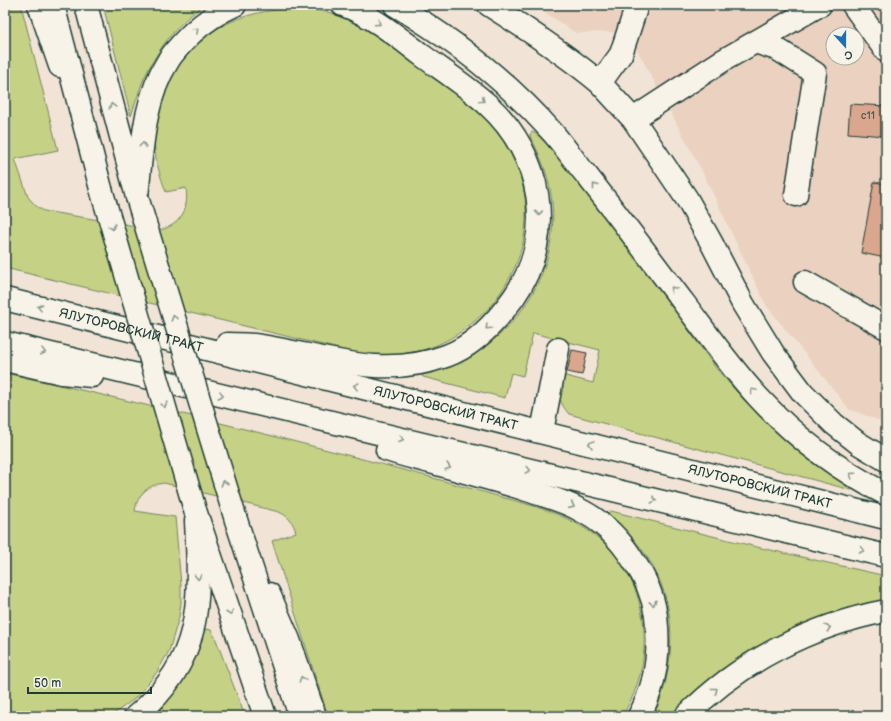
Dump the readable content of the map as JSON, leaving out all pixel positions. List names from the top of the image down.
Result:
{
  "streets": {
    "main road": ["ЯЛУТОРОВСКИЙ ТРАКТ"]
  },
  "house_numbers": ["с11"],
  "scale_bar": "50 m",
  "north": "bottom"
}
